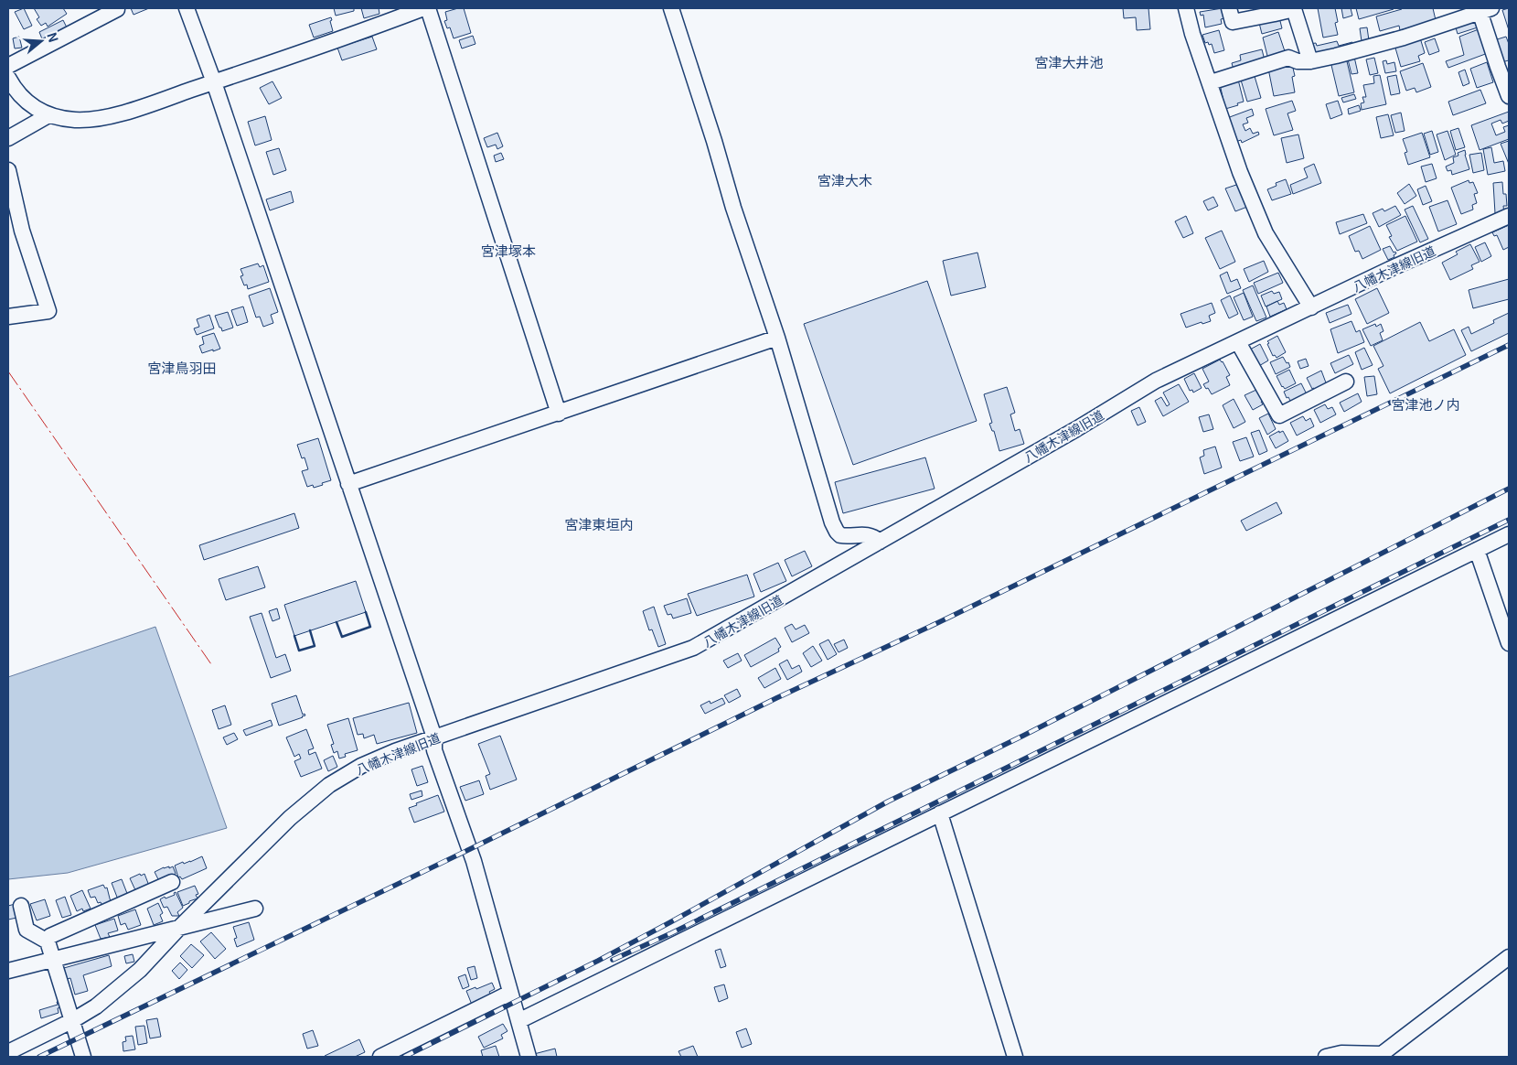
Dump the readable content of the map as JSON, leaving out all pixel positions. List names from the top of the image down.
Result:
{
  "streets": {
    "street": ["八幡木津線旧道"]
  },
  "districts": [
    "宮津大井池",
    "宮津大木",
    "宮津塚本",
    "宮津鳥羽田",
    "宮津池ノ内",
    "宮津東垣内"
  ],
  "north": "right"
}
